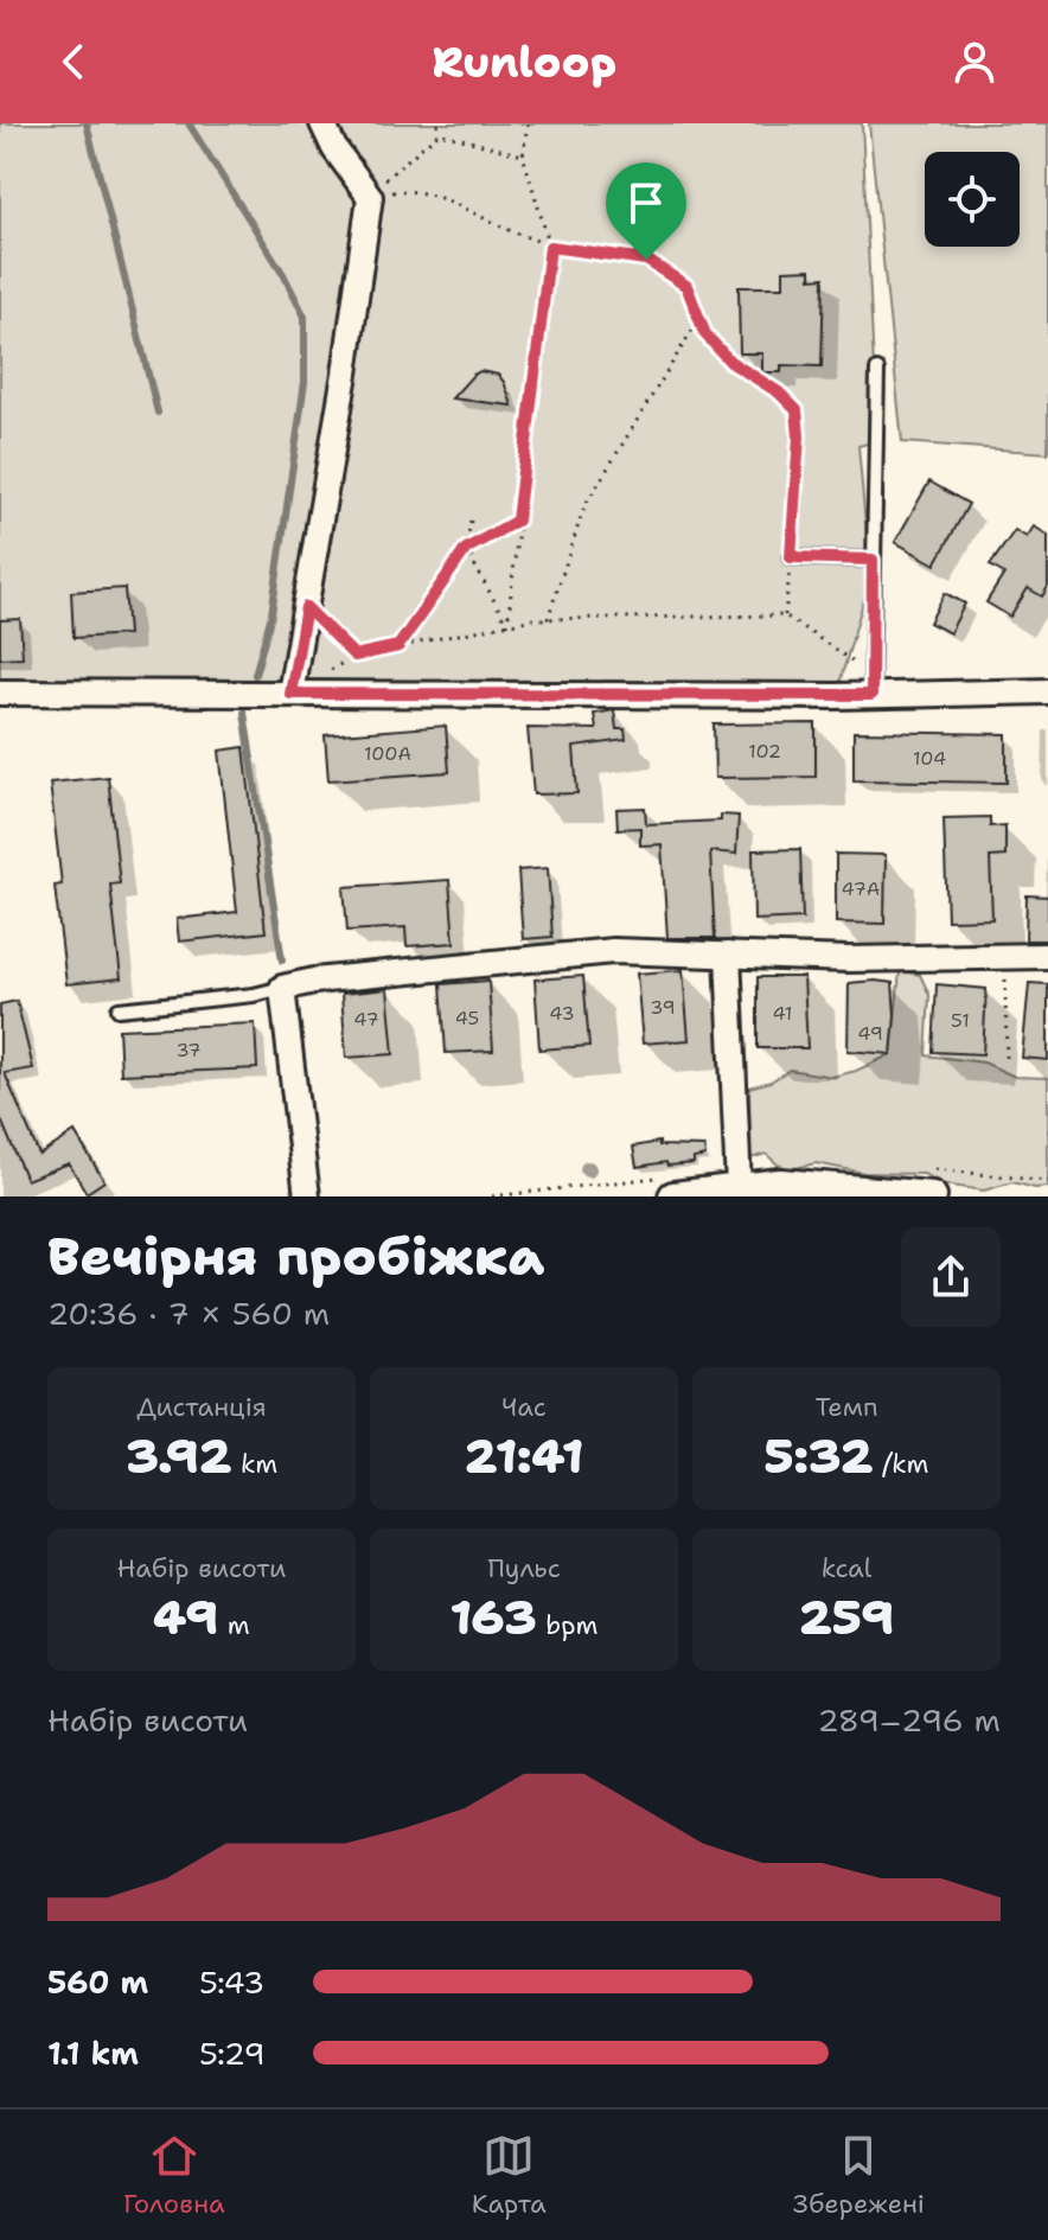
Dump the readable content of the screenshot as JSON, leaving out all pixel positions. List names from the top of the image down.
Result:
{
  "house_numbers": [
    "102",
    "100А",
    "104",
    "47А",
    "39",
    "43",
    "41",
    "45",
    "47",
    "51",
    "49",
    "37"
  ],
  "page": {
    "header": "Runloop",
    "heading": ["Вечірня пробіжка", "20:36 · 7 × 560 m"],
    "stats": [
      ["Дистанція", "3.92 km"],
      ["Час", "21:41"],
      ["Темп", "5:32 /km"],
      ["Набір висоти", "49 m"],
      ["Пульс", "163 bpm"],
      ["kcal", "259"]
    ],
    "chart": ["Набір висоти", "289–296 m"],
    "list": [
      {
        "name": "560 m",
        "note": "5:43"
      },
      {
        "name": "1.1 km",
        "note": "5:29"
      }
    ],
    "tabs": ["Головна", "Карта", "Збережені"]
  }
}
